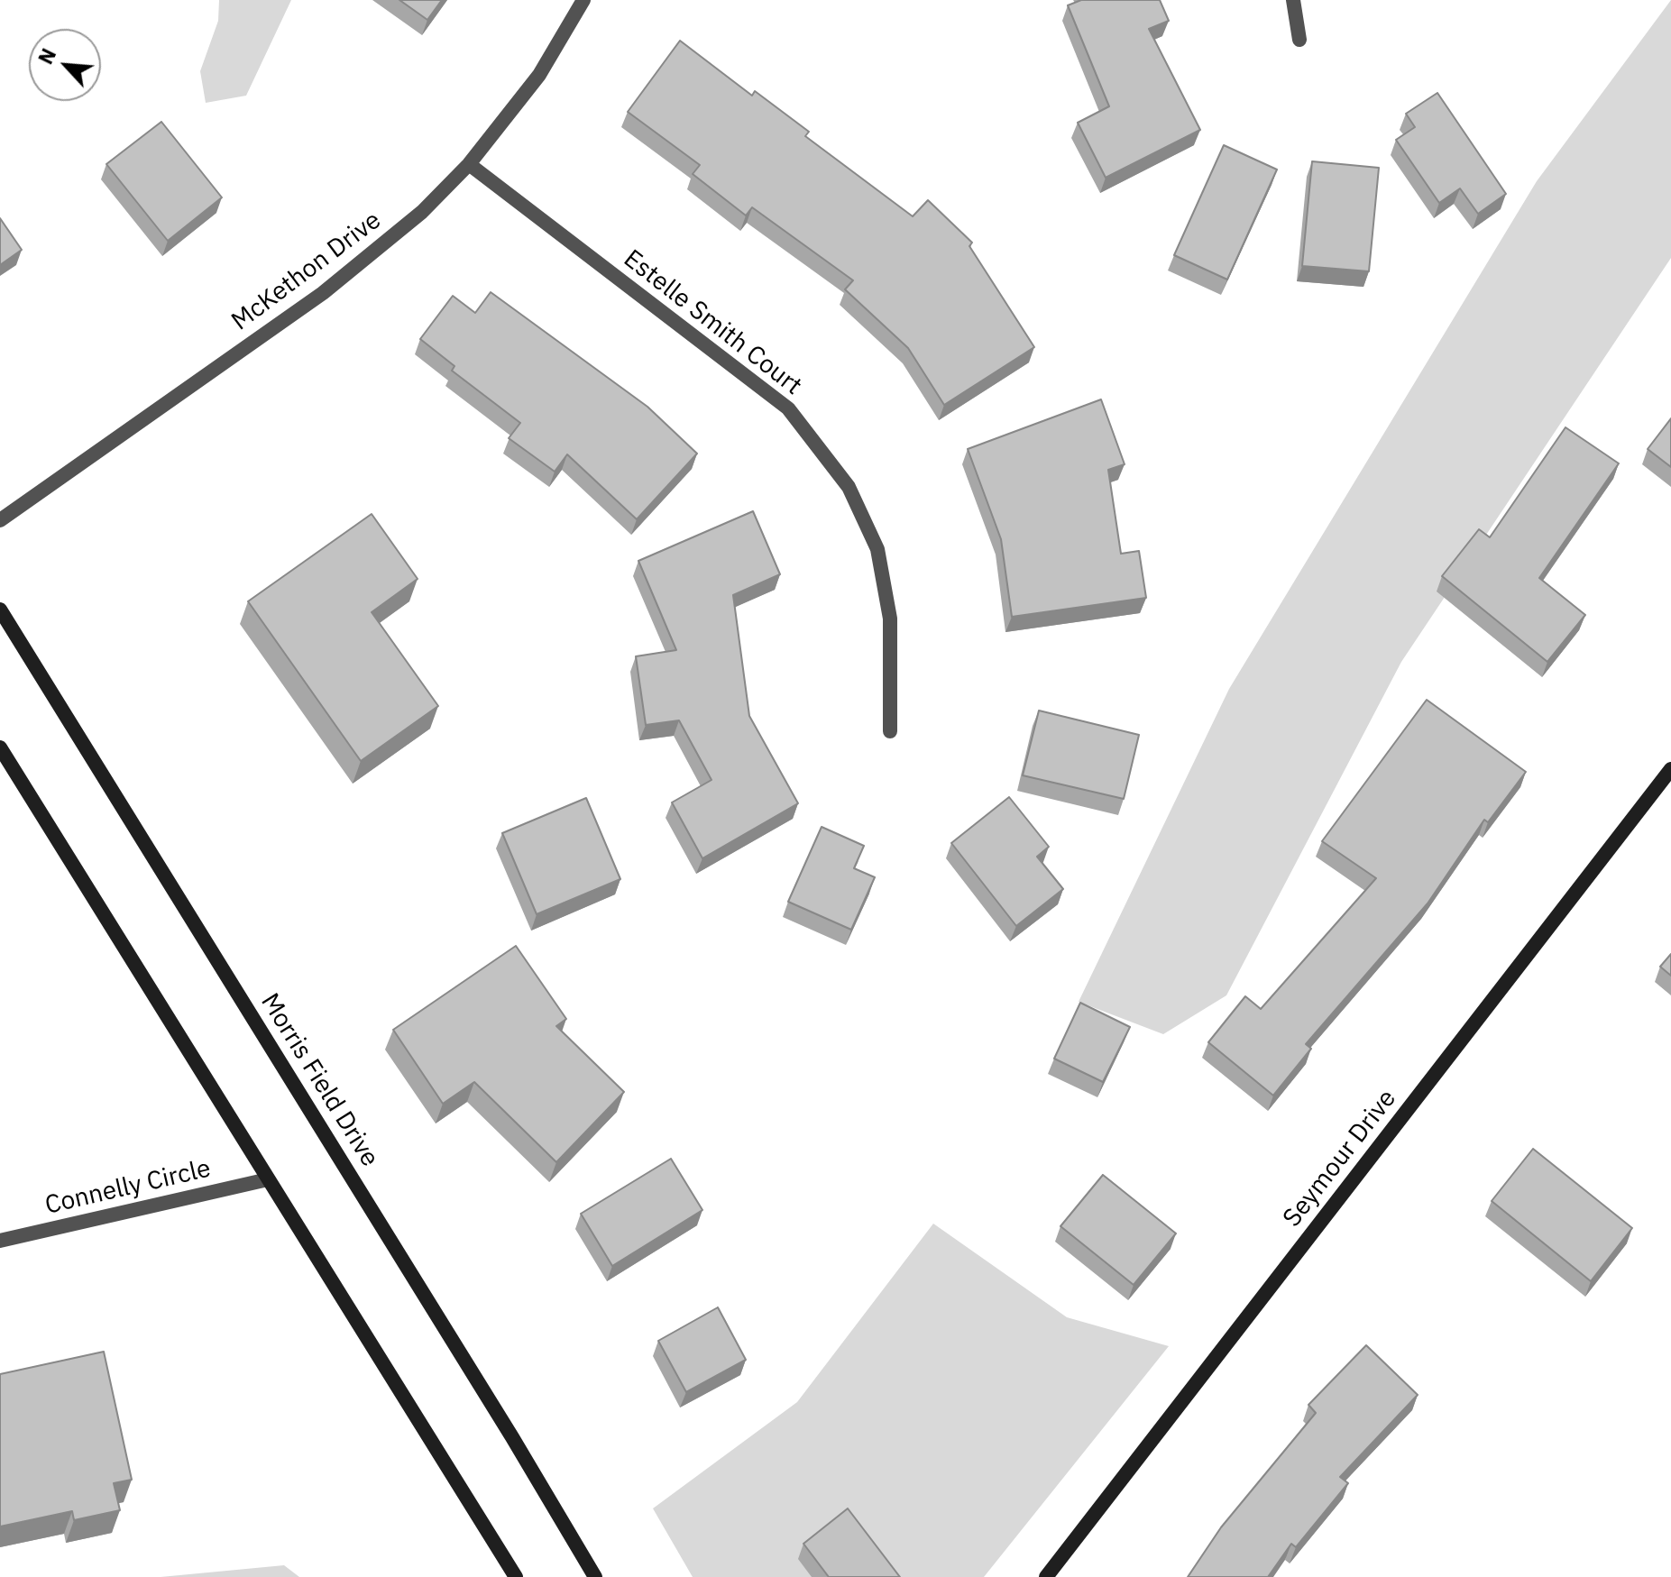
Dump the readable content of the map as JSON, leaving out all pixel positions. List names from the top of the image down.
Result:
{
  "streets": {
    "street": [
      "McKethon Drive",
      "Estelle Smith Court",
      "Morris Field Drive",
      "Seymour Drive",
      "Connelly Circle"
    ]
  },
  "crossings": [
    ["McKethon Drive", "Estelle Smith Court"]
  ],
  "north": "top left"
}
